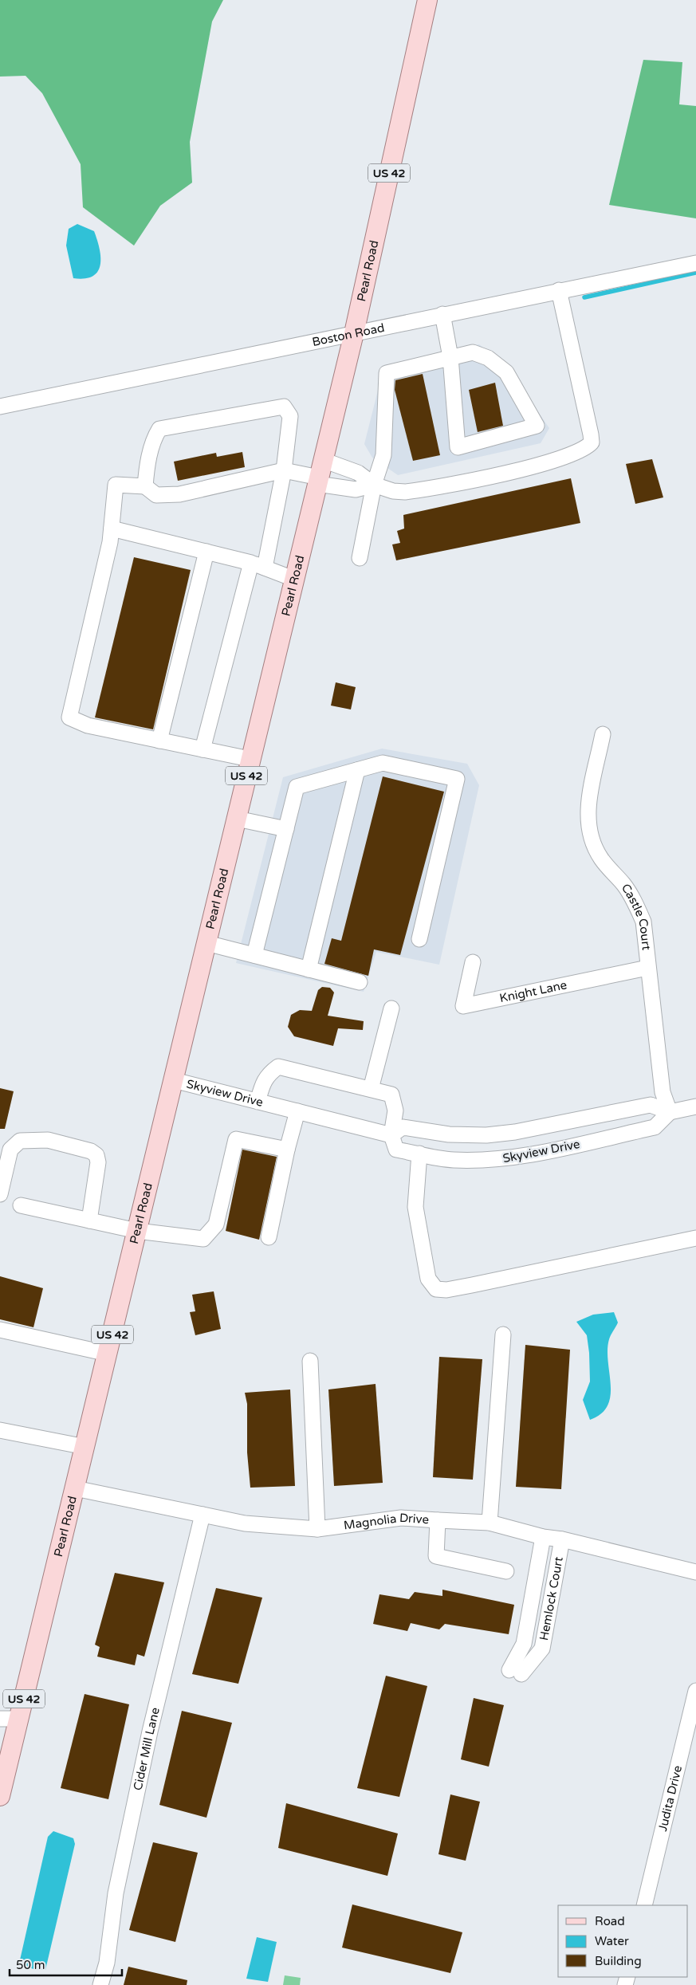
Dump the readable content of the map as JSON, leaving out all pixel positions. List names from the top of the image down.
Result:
{
  "streets": {
    "main road": ["US 42", "Pearl Road"],
    "street": [
      "Boston Road",
      "Castle Court",
      "Knight Lane",
      "Skyview Drive",
      "Magnolia Drive",
      "Hemlock Court",
      "Cider Mill Lane",
      "Judita Drive"
    ]
  },
  "crossings": [
    ["Pearl Road", "Boston Road"],
    ["Pearl Road", "Skyview Drive"],
    ["Pearl Road", "Magnolia Drive"],
    ["Castle Court", "Knight Lane"],
    ["Castle Court", "Skyview Drive"],
    ["Magnolia Drive", "Hemlock Court"],
    ["Magnolia Drive", "Cider Mill Lane"]
  ],
  "legend": ["Road", "Water", "Building"],
  "scale_bar": "50 m"
}
